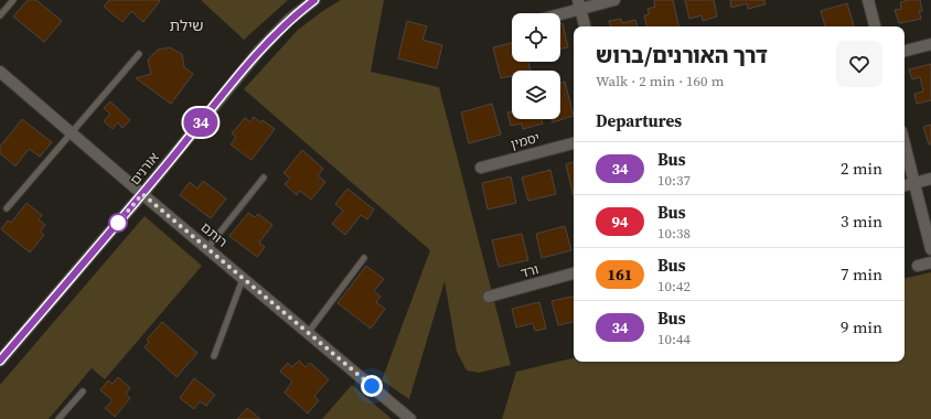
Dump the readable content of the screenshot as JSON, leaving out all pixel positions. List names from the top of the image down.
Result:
{
  "streets": {
    "street": [
      "יסמין",
      "אורנים",
      "רותם",
      "ורד"
    ]
  },
  "crossings": [
    ["אורנים", "רותם"]
  ],
  "districts": ["שילת"],
  "lines": ["bus line 34"],
  "page": {
    "on_map": "34",
    "heading": [
      ["דרך האורנים/ברוש", "Walk · 2 min · 160 m"],
      "Departures"
    ],
    "list": [
      {
        "mark": "34",
        "name": "Bus",
        "note": "10:37",
        "value": "2 min"
      },
      {
        "mark": "94",
        "name": "Bus",
        "note": "10:38",
        "value": "3 min"
      },
      {
        "mark": "161",
        "name": "Bus",
        "note": "10:42",
        "value": "7 min"
      },
      {
        "mark": "34",
        "name": "Bus",
        "note": "10:44",
        "value": "9 min"
      }
    ]
  }
}
